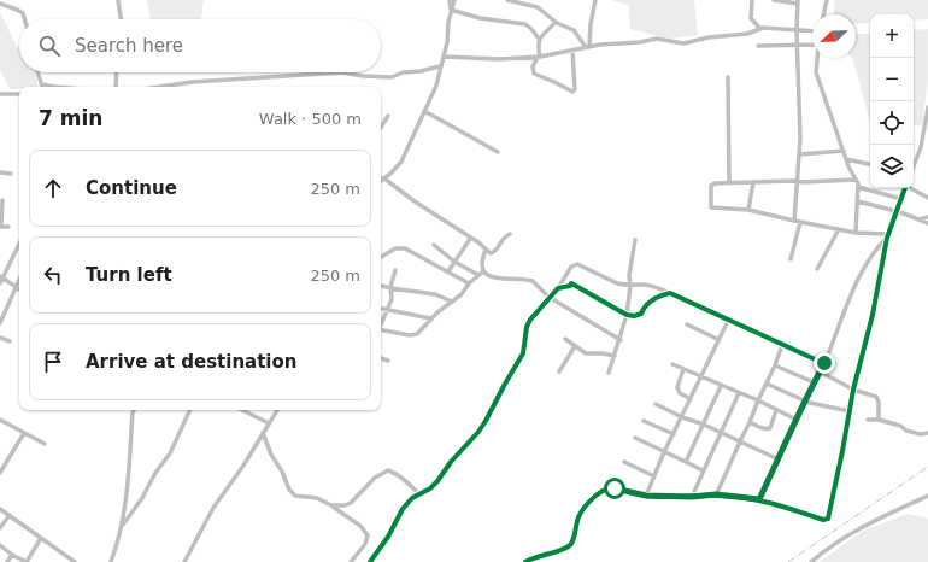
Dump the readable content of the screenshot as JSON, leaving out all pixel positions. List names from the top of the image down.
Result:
{
  "north": "bottom left",
  "page": {
    "map_buttons": ["+", "−"],
    "search": "Search here",
    "heading": ["7 min", "Walk · 500 m"],
    "list": [
      ["Continue", "250 m"],
      ["Turn left", "250 m"],
      "Arrive at destination"
    ]
  }
}
